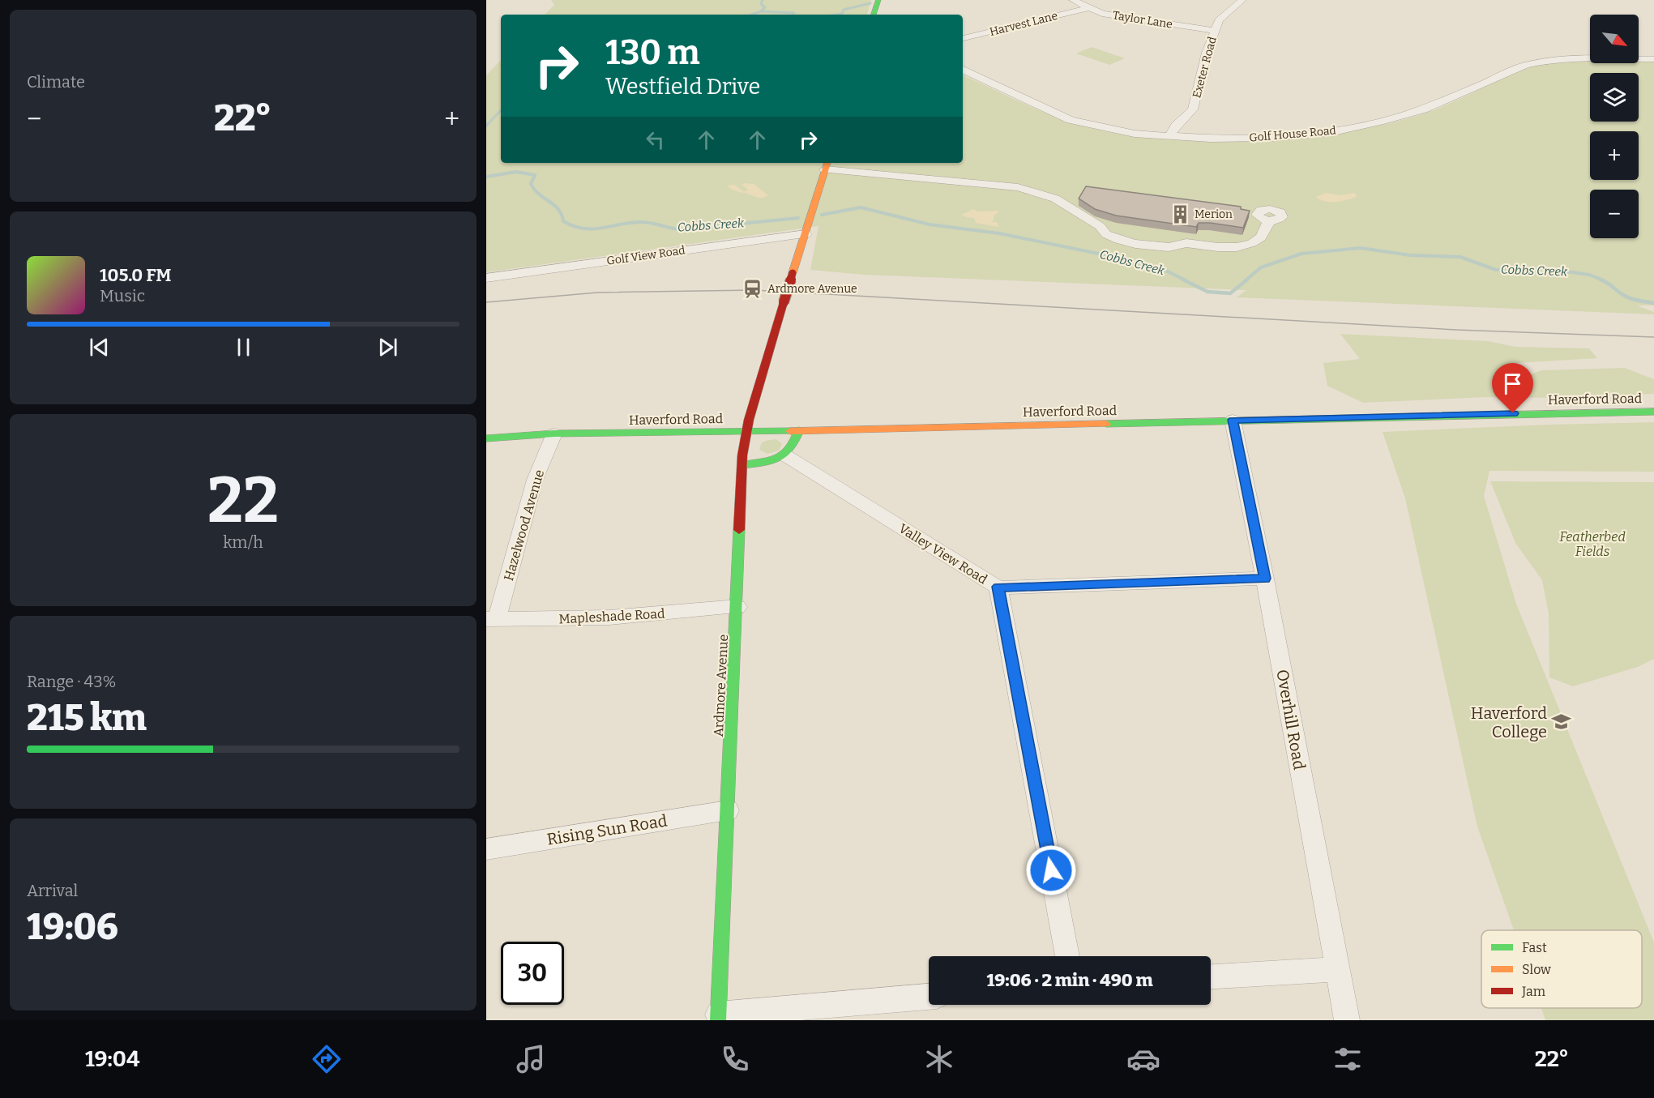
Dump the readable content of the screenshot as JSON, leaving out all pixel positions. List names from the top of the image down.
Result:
{
  "streets": {
    "street": [
      "Taylor Lane",
      "Harvest Lane",
      "Exeter Road",
      "Golf House Road",
      "Golf View Road",
      "Haverford Road",
      "Hazelwood Avenue",
      "Valley View Road",
      "Mapleshade Road",
      "Ardmore Avenue",
      "Overhill Road",
      "Rising Sun Road"
    ]
  },
  "crossings": [
    ["Taylor Lane", "Harvest Lane"],
    ["Taylor Lane", "Exeter Road"],
    ["Exeter Road", "Golf House Road"],
    ["Golf View Road", "Ardmore Avenue"],
    ["Haverford Road", "Hazelwood Avenue"],
    ["Haverford Road", "Ardmore Avenue"],
    ["Haverford Road", "Overhill Road"],
    ["Hazelwood Avenue", "Mapleshade Road"],
    ["Mapleshade Road", "Ardmore Avenue"],
    ["Ardmore Avenue", "Rising Sun Road"]
  ],
  "water": ["Cobbs Creek"],
  "parks": ["Featherbed Fields"],
  "places": {
    "building": ["Merion"],
    "station": ["Ardmore Avenue"],
    "school or university": ["Haverford College"]
  },
  "legend": ["Fast", "Slow", "Jam"],
  "north": "bottom right",
  "page": {
    "tile": [
      "Climate",
      ["22", "km/h"],
      ["Range · 43%", "215 km"],
      ["Arrival", "19:06"]
    ],
    "map_buttons": ["+", "−"],
    "turn": ["130 m", "Westfield Drive"],
    "heat": ["−", "22°", "+"],
    "song": ["105.0 FM", "Music"],
    "limit": "30",
    "trip": "19:06 · 2 min · 490 m",
    "tabs": ["19:04", "22°"]
  }
}
